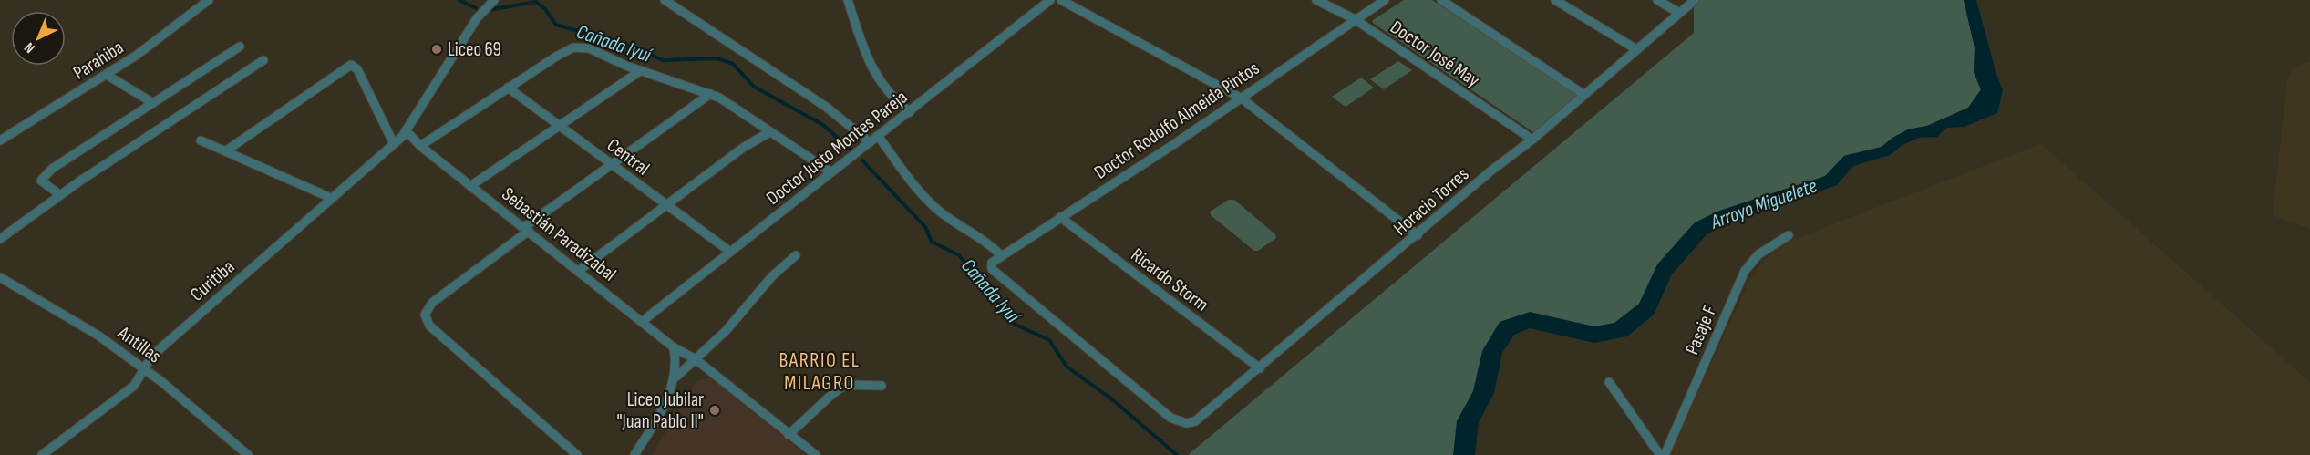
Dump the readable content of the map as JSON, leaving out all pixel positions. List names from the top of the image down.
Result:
{
  "streets": {
    "street": [
      "Doctor José May",
      "Parahiba",
      "Doctor Rodolfo Almeida Pintos",
      "Doctor Justo Montes Pareja",
      "Central",
      "Horacio Torres",
      "Sebastián Paradizabal",
      "Ricardo Storm",
      "Curitiba",
      "Pasaje F",
      "Antillas"
    ]
  },
  "crossings": [
    ["Doctor José May", "Doctor Rodolfo Almeida Pintos"],
    ["Doctor José May", "Horacio Torres"],
    ["Doctor Rodolfo Almeida Pintos", "Horacio Torres"],
    ["Doctor Rodolfo Almeida Pintos", "Ricardo Storm"],
    ["Doctor Justo Montes Pareja", "Central"],
    ["Doctor Justo Montes Pareja", "Sebastián Paradizabal"],
    ["Horacio Torres", "Ricardo Storm"],
    ["Sebastián Paradizabal", "Curitiba"],
    ["Curitiba", "Antillas"]
  ],
  "districts": ["BARRIO EL MILAGRO"],
  "water": ["Cañada Iyuí", "Arroyo Miguelete"],
  "places": ["Liceo 69", "Liceo Jubilar \"Juan Pablo II\""],
  "north": "bottom left"
}
